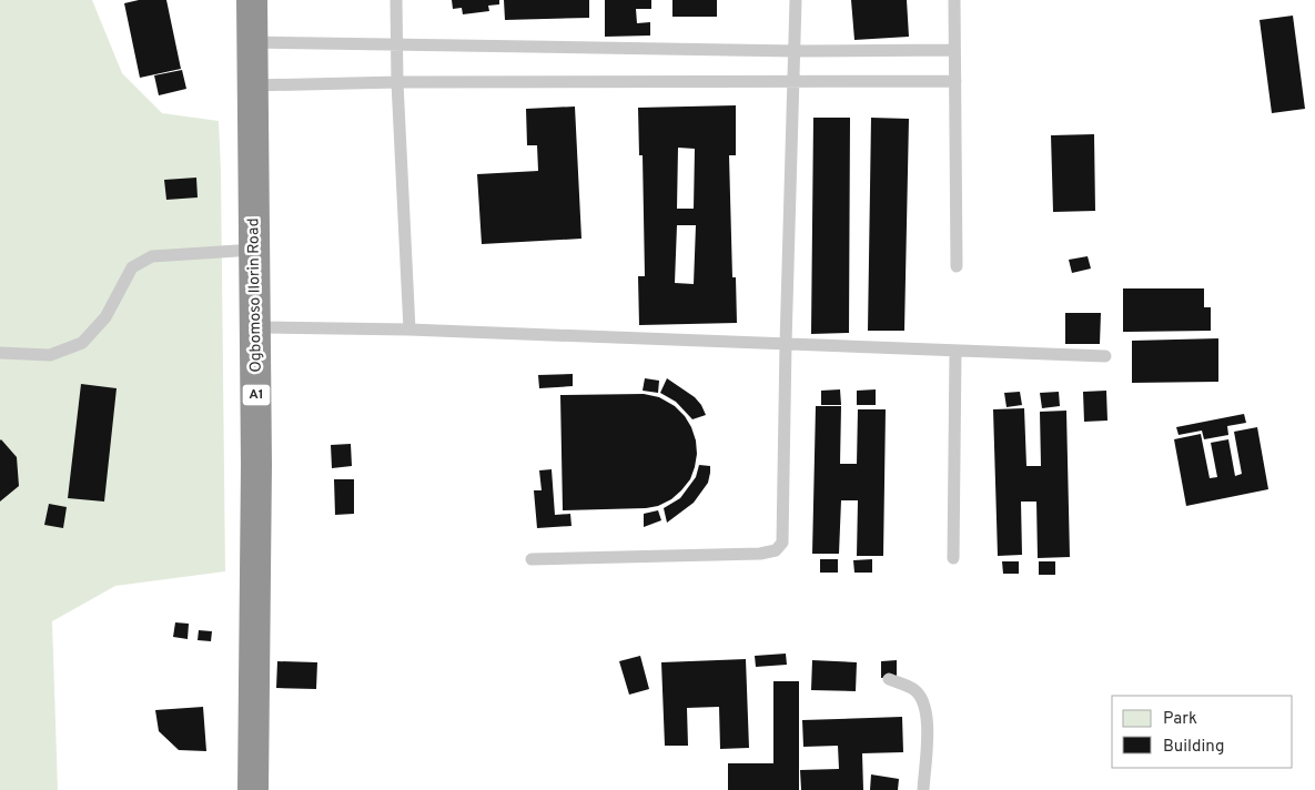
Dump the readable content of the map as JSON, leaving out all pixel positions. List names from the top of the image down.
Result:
{
  "streets": {
    "highway": ["Ogbomoso Ilorin Road", "A1"]
  },
  "legend": ["Park", "Building"]
}
